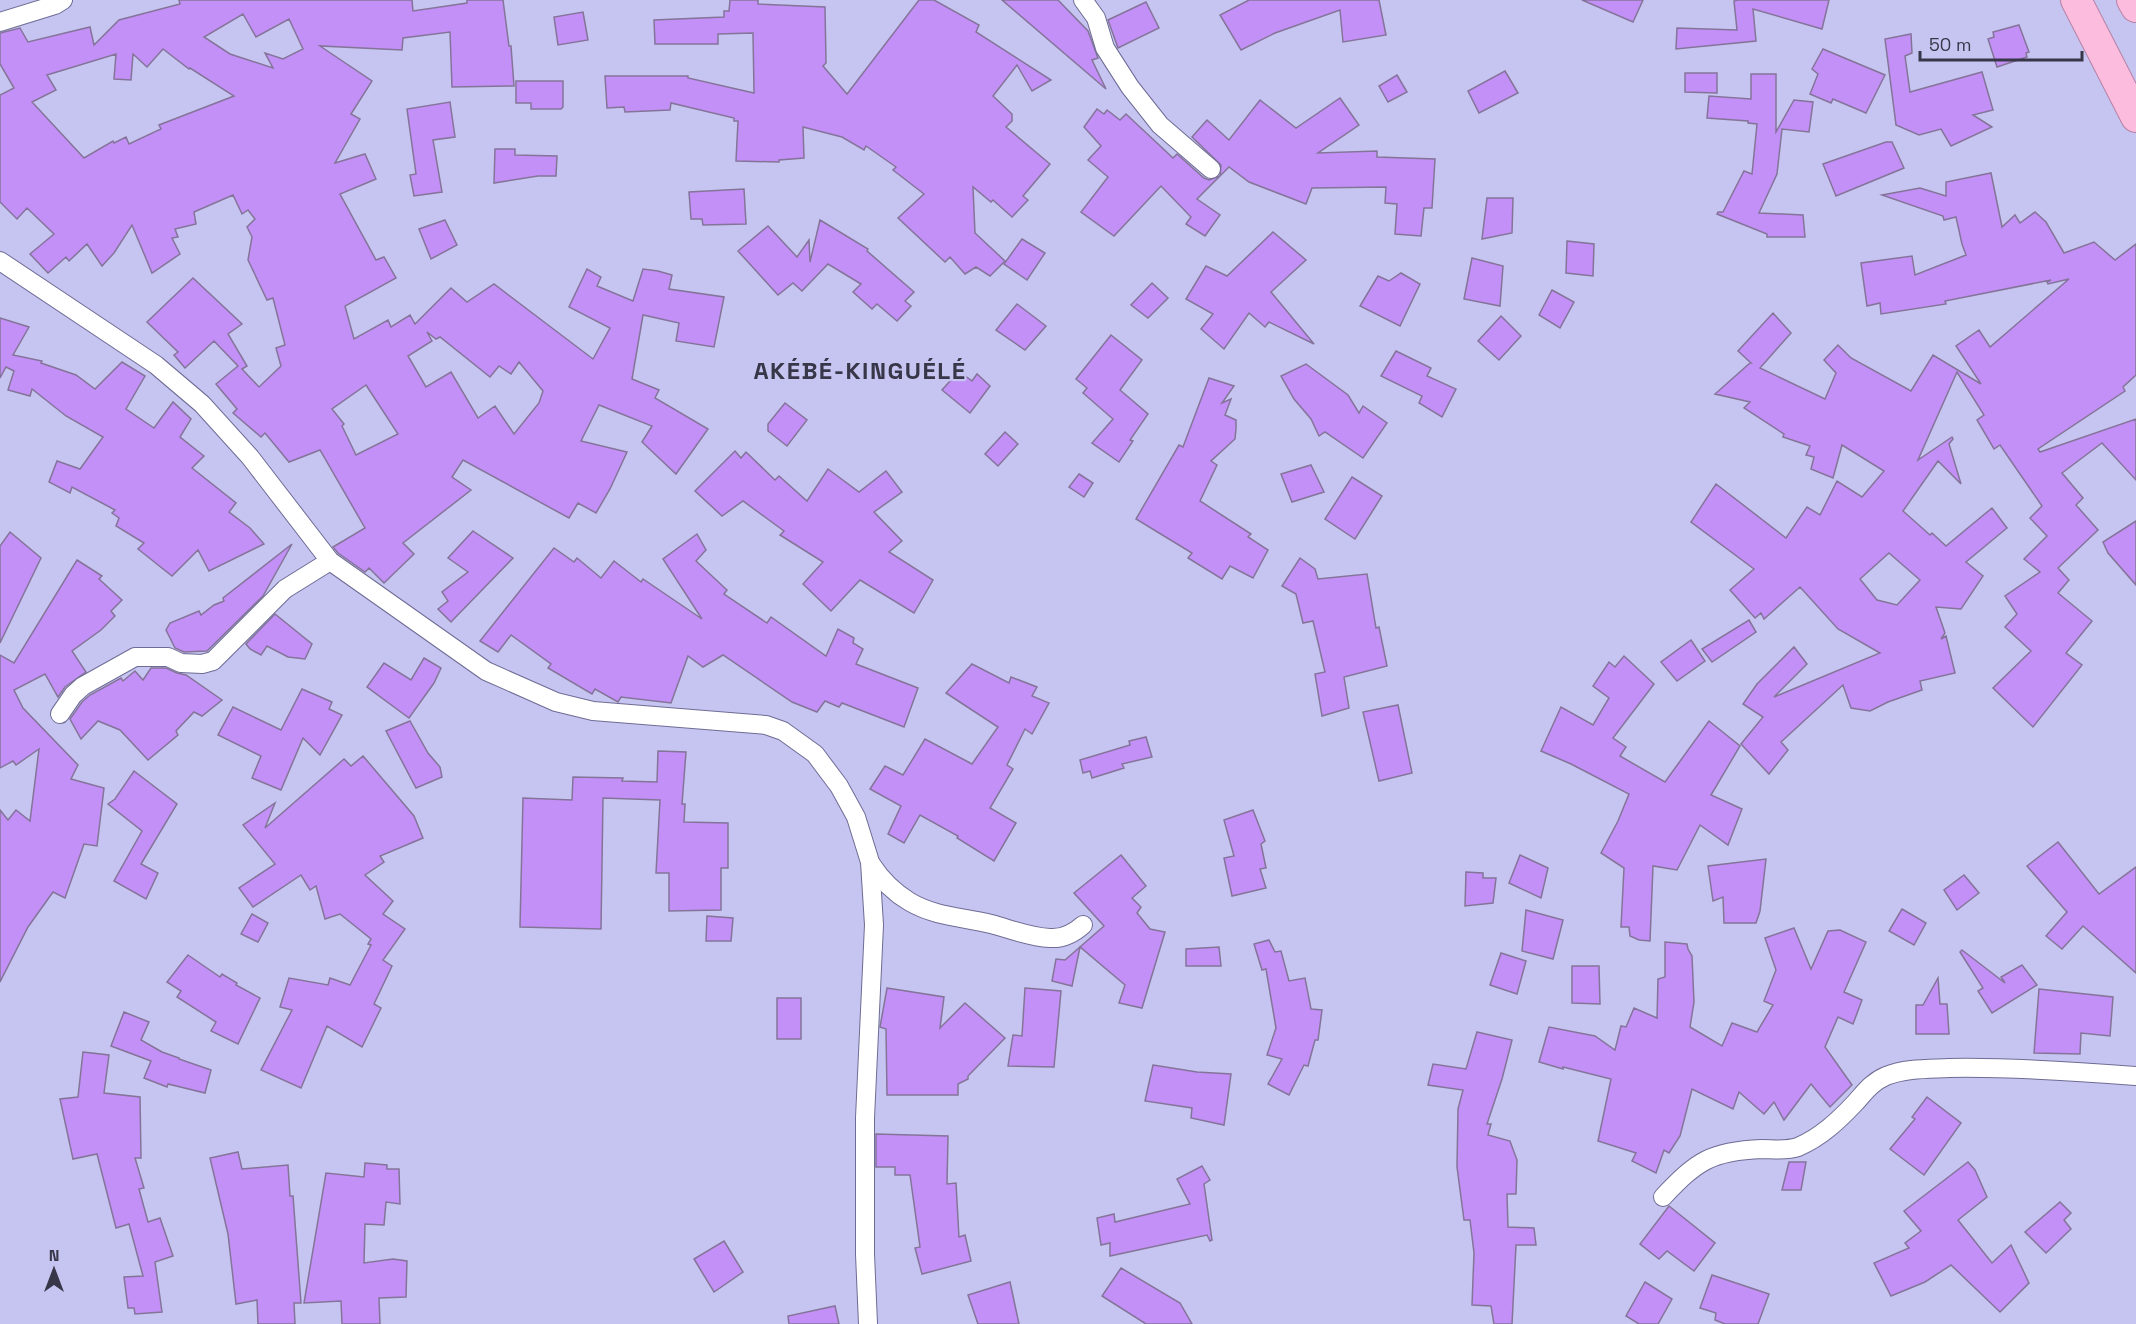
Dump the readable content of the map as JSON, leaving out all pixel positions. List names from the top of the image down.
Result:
{
  "districts": ["AKÉBÉ-KINGUÉLÉ"],
  "scale_bar": "50 m",
  "north": "top"
}
